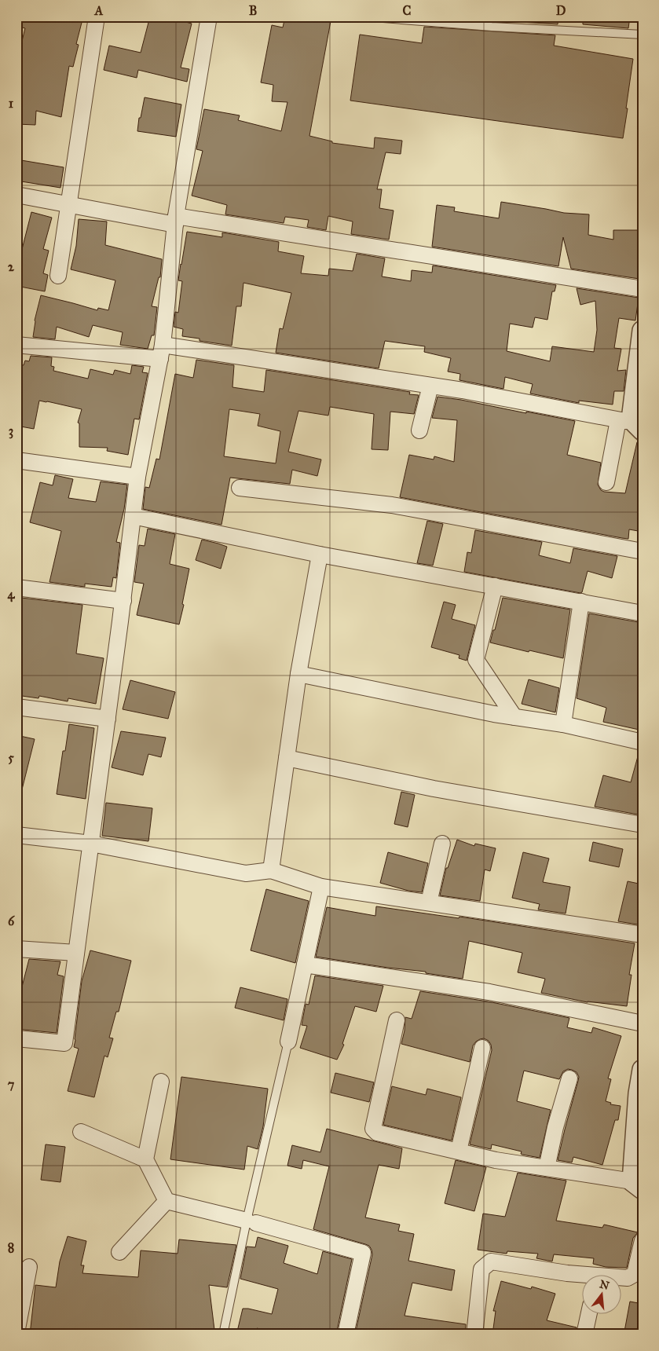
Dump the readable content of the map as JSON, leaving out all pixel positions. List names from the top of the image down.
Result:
{
  "north": "top",
  "grid": {
    "columns": [
      "A",
      "B",
      "C",
      "D"
    ],
    "rows": [
      "1",
      "2",
      "3",
      "4",
      "5",
      "6",
      "7",
      "8"
    ]
  }
}
